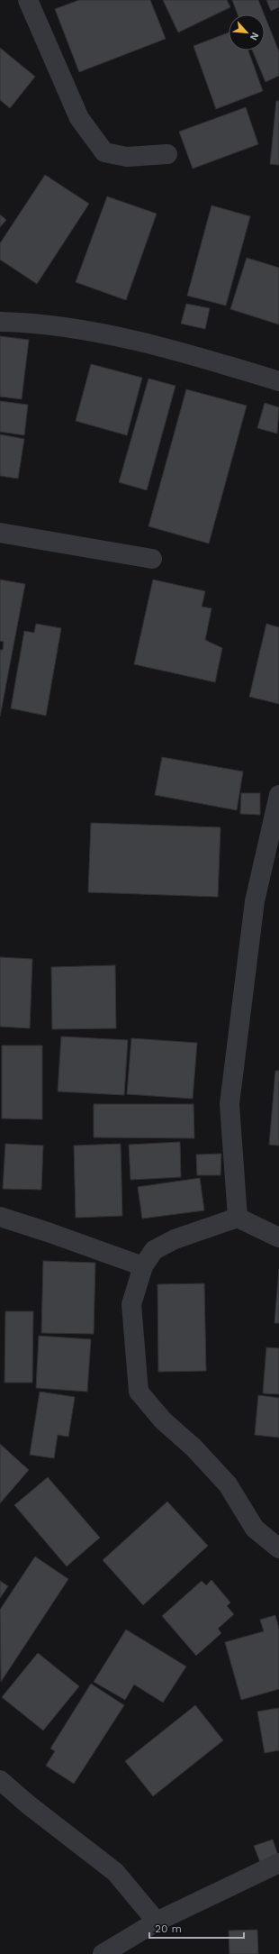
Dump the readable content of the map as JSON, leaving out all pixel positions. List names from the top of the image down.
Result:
{
  "scale_bar": "20 m",
  "north": "bottom right"
}
